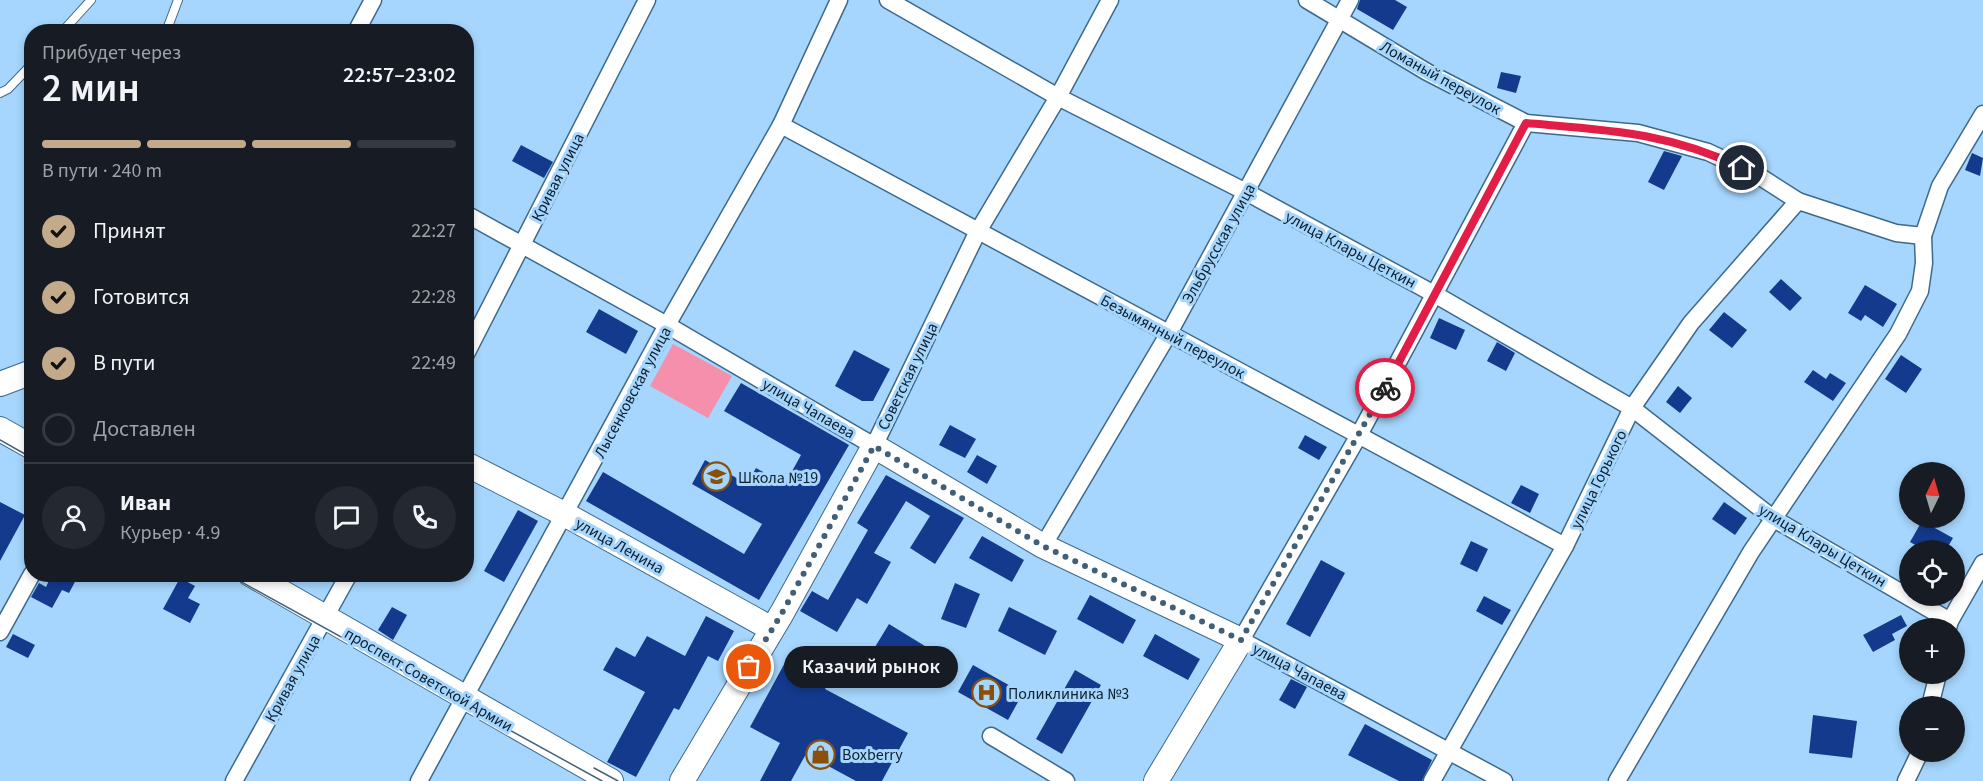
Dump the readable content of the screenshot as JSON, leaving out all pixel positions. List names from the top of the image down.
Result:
{
  "streets": {
    "main road": [
      "Советская улица",
      "улица Чапаева",
      "улица Ленина",
      "проспект Советской Армии"
    ],
    "street": [
      "Ломаный переулок",
      "Кривая улица",
      "Эльбрусская улица",
      "улица Клары Цеткин",
      "Безымянный переулок",
      "Лысенковская улица",
      "улица Горького"
    ]
  },
  "crossings": [
    ["Ломаный переулок", "Эльбрусская улица"],
    ["Ломаный переулок", "улица Горького"],
    ["Кривая улица", "улица Чапаева"],
    ["Кривая улица", "проспект Советской Армии"],
    ["Эльбрусская улица", "улица Клары Цеткин"],
    ["Эльбрусская улица", "Безымянный переулок"],
    ["Эльбрусская улица", "улица Чапаева"],
    ["улица Клары Цеткин", "Советская улица"],
    ["улица Клары Цеткин", "улица Горького"],
    ["Безымянный переулок", "Советская улица"],
    ["Безымянный переулок", "Лысенковская улица"],
    ["Безымянный переулок", "улица Горького"],
    ["Советская улица", "улица Чапаева"],
    ["Советская улица", "улица Ленина"],
    ["Лысенковская улица", "улица Чапаева"],
    ["Лысенковская улица", "улица Ленина"],
    ["Лысенковская улица", "проспект Советской Армии"],
    ["улица Чапаева", "улица Горького"]
  ],
  "places": {
    "school or university": ["Школа №19"],
    "other": ["Казачий рынок"],
    "hospital": ["Поликлиника №3"],
    "shop": ["Boxberry"]
  },
  "north": "top",
  "page": {
    "heading": ["2 мин", "Прибудет через", "22:57–23:02"],
    "panel": ["Иван", "Курьер · 4.9"],
    "bar": "В пути · 240 m",
    "list": [
      ["Принят", "22:27"],
      ["Готовится", "22:28"],
      ["В пути", "22:49"],
      "Доставлен"
    ],
    "map_buttons": ["+", "−"],
    "bubble": "Казачий рынок"
  }
}
